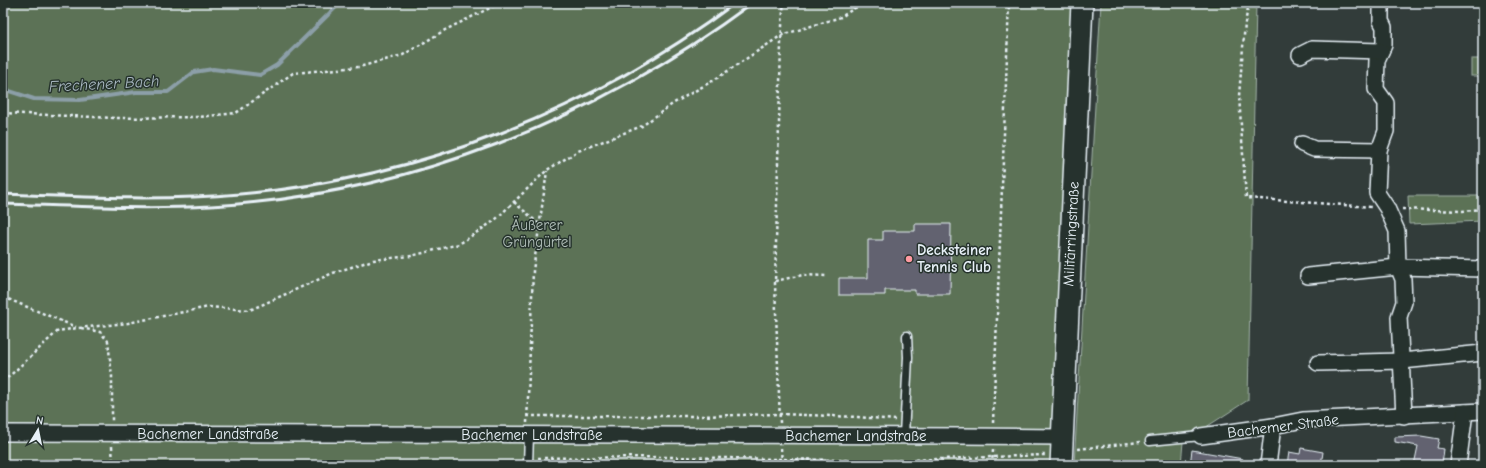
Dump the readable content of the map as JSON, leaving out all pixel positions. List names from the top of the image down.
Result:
{
  "streets": {
    "main road": ["Militärringstraße"],
    "street": ["Bachemer Straße", "Bachemer Landstraße"]
  },
  "crossings": [
    ["Militärringstraße", "Bachemer Landstraße"]
  ],
  "water": ["Frechener Bach"],
  "parks": ["Äußerer Grüngürtel"],
  "places": ["Decksteiner Tennis Club"],
  "north": "top"
}
